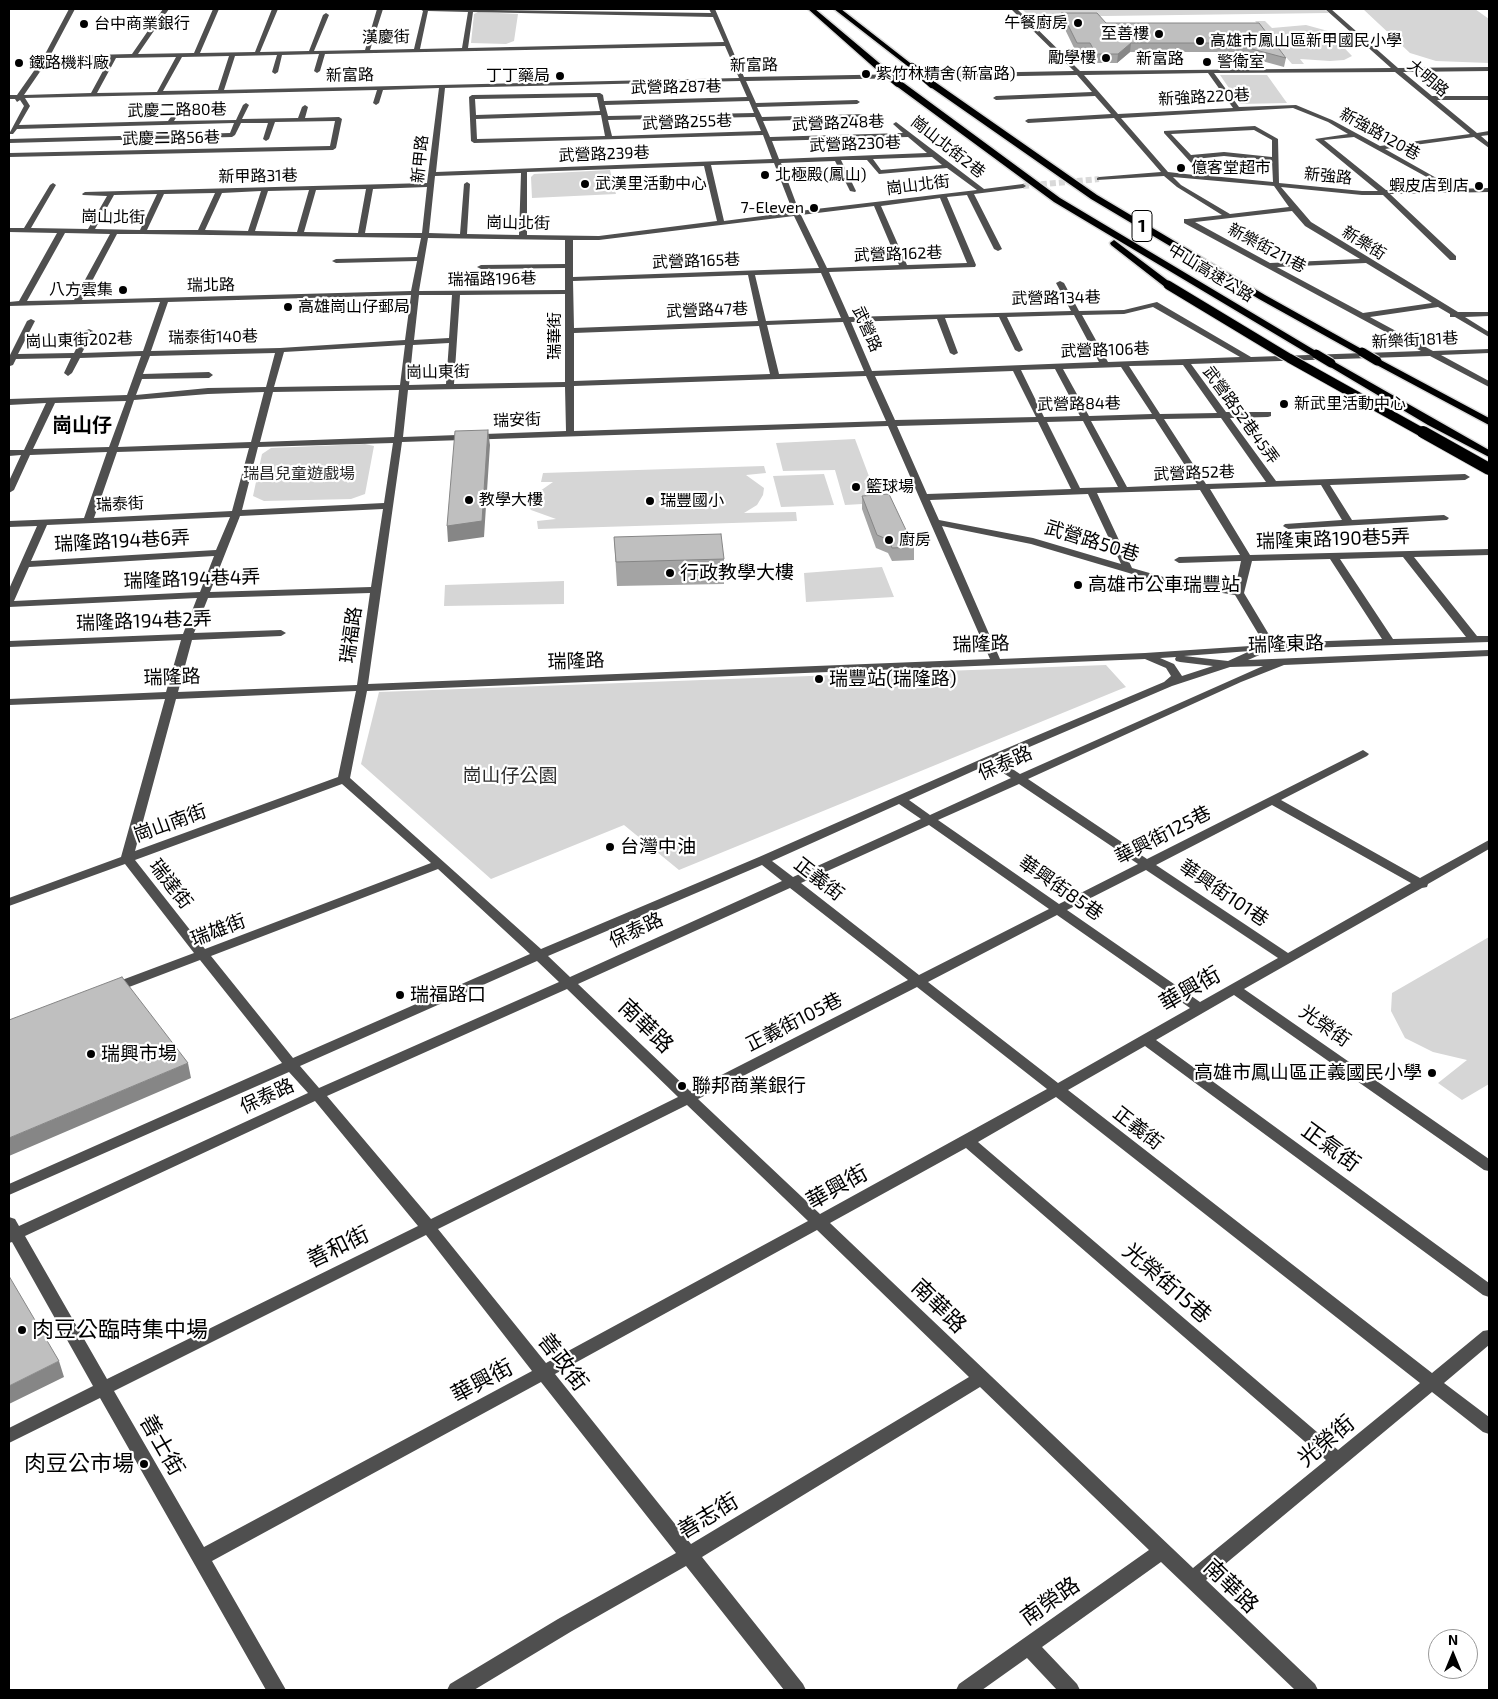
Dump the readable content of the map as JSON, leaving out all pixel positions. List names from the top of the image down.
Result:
{
  "streets": {
    "highway": ["1", "中山高速公路"],
    "street": [
      "漢慶街",
      "新富路",
      "大明路",
      "武營路287巷",
      "新強路220巷",
      "武慶二路80巷",
      "武營路255巷",
      "武營路248巷",
      "新強路120巷",
      "武慶二路56巷",
      "武營路230巷",
      "崗山北街2巷",
      "武營路239巷",
      "新甲路",
      "新甲路31巷",
      "新強路",
      "崗山北街",
      "新樂街",
      "新樂街211巷",
      "武營路162巷",
      "武營路165巷",
      "瑞福路196巷",
      "瑞北路",
      "武營路134巷",
      "武營路47巷",
      "武營路",
      "瑞華街",
      "瑞泰街140巷",
      "崗山東街202巷",
      "新樂街181巷",
      "武營路106巷",
      "崗山東街",
      "武營路84巷",
      "武營路52巷45弄",
      "瑞安街",
      "武營路52巷",
      "瑞泰街",
      "瑞隆東路190巷5弄",
      "瑞隆路194巷6弄",
      "武營路50巷",
      "瑞隆路194巷4弄",
      "瑞隆路194巷2弄",
      "瑞福路",
      "瑞隆路",
      "瑞隆東路",
      "保泰路",
      "崗山南街",
      "華興街125巷",
      "正義街",
      "瑞達街",
      "華興街85巷",
      "華興街101巷",
      "瑞雄街",
      "華興街",
      "正義街105巷",
      "南華路",
      "光榮街",
      "正氣街",
      "善和街",
      "光榮街15巷",
      "善政街",
      "善士街",
      "善志街",
      "南榮路"
    ]
  },
  "crossings": [
    ["漢慶街", "武營路"],
    ["新富路", "大明路"],
    ["新富路", "新甲路"],
    ["新富路", "武營路"],
    ["武營路287巷", "武營路"],
    ["新強路220巷", "新強路120巷"],
    ["武慶二路80巷", "武慶二路56巷"],
    ["武營路255巷", "武營路248巷"],
    ["武營路255巷", "武營路"],
    ["武營路248巷", "崗山北街2巷"],
    ["武營路248巷", "武營路"],
    ["新強路120巷", "新強路"],
    ["武營路230巷", "崗山北街2巷"],
    ["武營路230巷", "武營路239巷"],
    ["武營路230巷", "武營路"],
    ["崗山北街2巷", "崗山北街"],
    ["武營路239巷", "新甲路"],
    ["武營路239巷", "武營路"],
    ["新甲路", "新甲路31巷"],
    ["新甲路", "崗山北街"],
    ["新甲路", "瑞福路"],
    ["新強路", "新樂街"],
    ["崗山北街", "武營路162巷"],
    ["崗山北街", "武營路"],
    ["崗山北街", "瑞華街"],
    ["崗山北街", "瑞福路"],
    ["新樂街", "新樂街211巷"],
    ["新樂街211巷", "新樂街181巷"],
    ["武營路162巷", "武營路165巷"],
    ["武營路162巷", "武營路"],
    ["武營路165巷", "瑞福路196巷"],
    ["武營路165巷", "武營路"],
    ["武營路165巷", "瑞華街"],
    ["瑞福路196巷", "瑞北路"],
    ["瑞福路196巷", "瑞華街"],
    ["瑞福路196巷", "瑞福路"],
    ["瑞北路", "瑞泰街"],
    ["瑞北路", "瑞福路"],
    ["武營路134巷", "武營路47巷"],
    ["武營路134巷", "武營路"],
    ["武營路134巷", "武營路106巷"],
    ["武營路47巷", "武營路"],
    ["武營路47巷", "瑞華街"],
    ["武營路", "武營路106巷"],
    ["武營路", "崗山東街"],
    ["武營路", "武營路84巷"],
    ["武營路", "瑞安街"],
    ["武營路", "武營路52巷"],
    ["武營路", "武營路50巷"],
    ["武營路", "瑞隆路"],
    ["瑞華街", "崗山東街"],
    ["瑞華街", "瑞安街"],
    ["瑞泰街140巷", "崗山東街202巷"],
    ["瑞泰街140巷", "崗山東街"],
    ["瑞泰街140巷", "瑞安街"],
    ["瑞泰街140巷", "瑞泰街"],
    ["瑞泰街140巷", "瑞隆路194巷6弄"],
    ["瑞泰街140巷", "瑞福路"],
    ["瑞泰街140巷", "瑞達街"],
    ["崗山東街202巷", "瑞泰街"],
    ["新樂街181巷", "武營路106巷"],
    ["武營路106巷", "崗山東街"],
    ["武營路106巷", "武營路52巷45弄"],
    ["崗山東街", "瑞泰街"],
    ["崗山東街", "瑞福路"],
    ["武營路84巷", "武營路52巷45弄"],
    ["武營路84巷", "瑞安街"],
    ["武營路52巷45弄", "武營路52巷"],
    ["瑞安街", "瑞泰街"],
    ["瑞安街", "瑞福路"],
    ["瑞泰街", "瑞福路"],
    ["瑞隆路194巷6弄", "瑞達街"],
    ["瑞隆路194巷4弄", "瑞福路"],
    ["瑞隆路194巷4弄", "瑞達街"],
    ["瑞隆路194巷2弄", "瑞達街"],
    ["瑞福路", "瑞隆路"],
    ["瑞福路", "崗山南街"],
    ["瑞隆路", "瑞隆東路"],
    ["瑞隆路", "保泰路"],
    ["瑞隆路", "瑞達街"],
    ["瑞隆東路", "保泰路"],
    ["保泰路", "正義街"],
    ["保泰路", "瑞達街"],
    ["保泰路", "華興街85巷"],
    ["保泰路", "華興街101巷"],
    ["保泰路", "南華路"],
    ["保泰路", "善政街"],
    ["保泰路", "善士街"],
    ["崗山南街", "瑞達街"],
    ["華興街125巷", "正義街"],
    ["華興街125巷", "華興街85巷"],
    ["華興街125巷", "華興街101巷"],
    ["華興街125巷", "正義街105巷"],
    ["正義街", "華興街"],
    ["正義街", "正義街105巷"],
    ["正義街", "光榮街"],
    ["瑞達街", "瑞雄街"],
    ["瑞達街", "善政街"],
    ["華興街85巷", "華興街"],
    ["華興街101巷", "華興街"],
    ["華興街", "南華路"],
    ["華興街", "光榮街"],
    ["華興街", "正氣街"],
    ["華興街", "光榮街15巷"],
    ["華興街", "善政街"],
    ["華興街", "善士街"],
    ["正義街105巷", "南華路"],
    ["正義街105巷", "善和街"],
    ["南華路", "光榮街"],
    ["南華路", "善和街"],
    ["南華路", "善志街"],
    ["南華路", "南榮路"],
    ["光榮街", "光榮街15巷"],
    ["善和街", "善政街"],
    ["善和街", "善士街"],
    ["善政街", "善志街"]
  ],
  "districts": ["崗山仔"],
  "parks": ["瑞昌兒童遊戲場", "崗山仔公園"],
  "places": [
    "午餐廚房",
    "台中商業銀行",
    "至善樓",
    "高雄市鳳山區新甲國民小學",
    "勵學樓",
    "警衛室",
    "鐵路機料廠",
    "紫竹林精舍(新富路)",
    "丁丁藥局",
    "億客堂超市",
    "北極殿(鳳山)",
    "武漢里活動中心",
    "蝦皮店到店",
    "7-Eleven",
    "八方雲集",
    "高雄崗山仔郵局",
    "新武里活動中心",
    "籃球場",
    "教學大樓",
    "瑞豐國小",
    "廚房",
    "行政教學大樓",
    "高雄市公車瑞豐站",
    "瑞豐站(瑞隆路)",
    "台灣中油",
    "瑞福路口",
    "瑞興市場",
    "高雄市鳳山區正義國民小學",
    "聯邦商業銀行",
    "肉豆公臨時集中場",
    "肉豆公市場"
  ],
  "north": "top"
}
